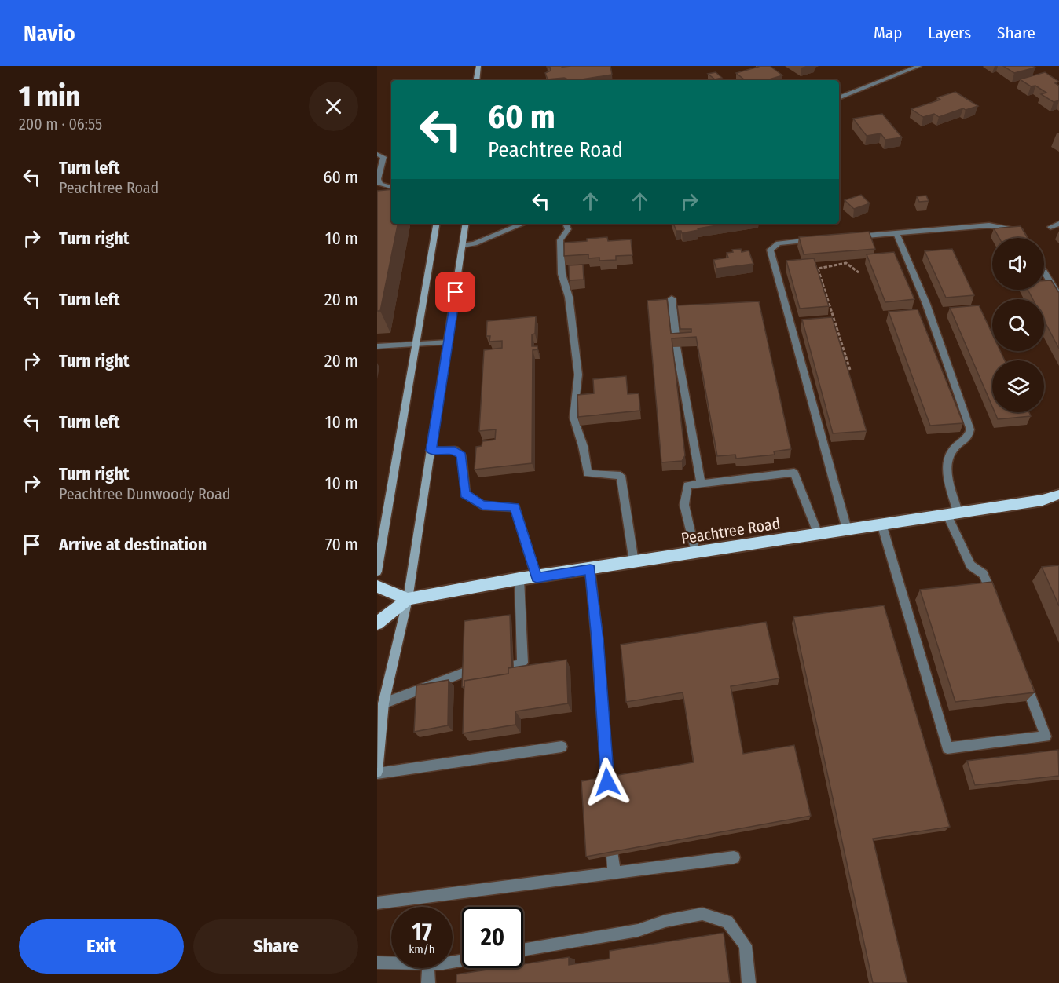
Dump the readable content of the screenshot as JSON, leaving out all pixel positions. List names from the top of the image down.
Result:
{
  "streets": {
    "highway": ["Peachtree Road"]
  },
  "page": {
    "header": "Navio",
    "nav": ["Map", "Layers", "Share"],
    "heading": ["1 min", "200 m · 06:55"],
    "turn": ["60 m", "Peachtree Road"],
    "list": [
      {
        "name": "Turn left",
        "note": "Peachtree Road",
        "value": "60 m"
      },
      {
        "name": "Turn right",
        "value": "10 m"
      },
      {
        "name": "Turn left",
        "value": "20 m"
      },
      {
        "name": "Turn right",
        "value": "20 m"
      },
      {
        "name": "Turn left",
        "value": "10 m"
      },
      {
        "name": "Turn right",
        "note": "Peachtree Dunwoody Road",
        "value": "10 m"
      },
      {
        "name": "Arrive at destination",
        "value": "70 m"
      }
    ],
    "speed": "17 km/h",
    "limit": "20",
    "buttons": ["Exit", "Share"]
  }
}
